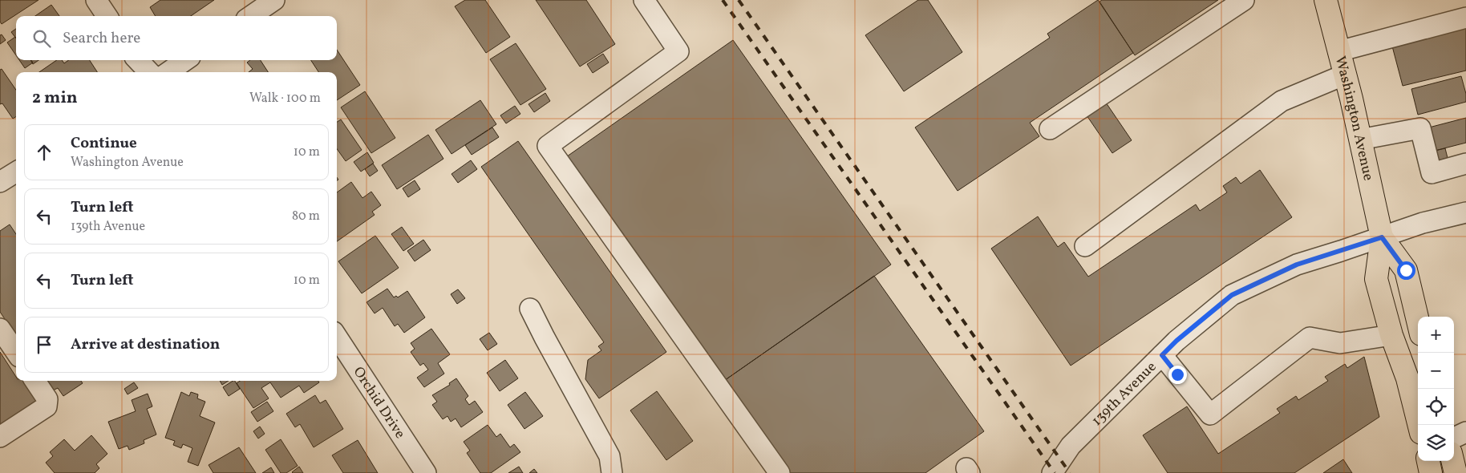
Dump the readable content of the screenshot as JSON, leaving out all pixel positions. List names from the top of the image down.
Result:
{
  "streets": {
    "main road": ["Washington Avenue"],
    "street": ["139th Avenue", "Orchid Drive"]
  },
  "crossings": [
    ["Washington Avenue", "139th Avenue"]
  ],
  "page": {
    "search": "Search here",
    "heading": ["2 min", "Walk · 100 m"],
    "list": [
      ["Continue", "Washington Avenue", "10 m"],
      ["Turn left", "139th Avenue", "80 m"],
      ["Turn left", "10 m"],
      "Arrive at destination"
    ],
    "map_buttons": ["+", "−"]
  }
}
